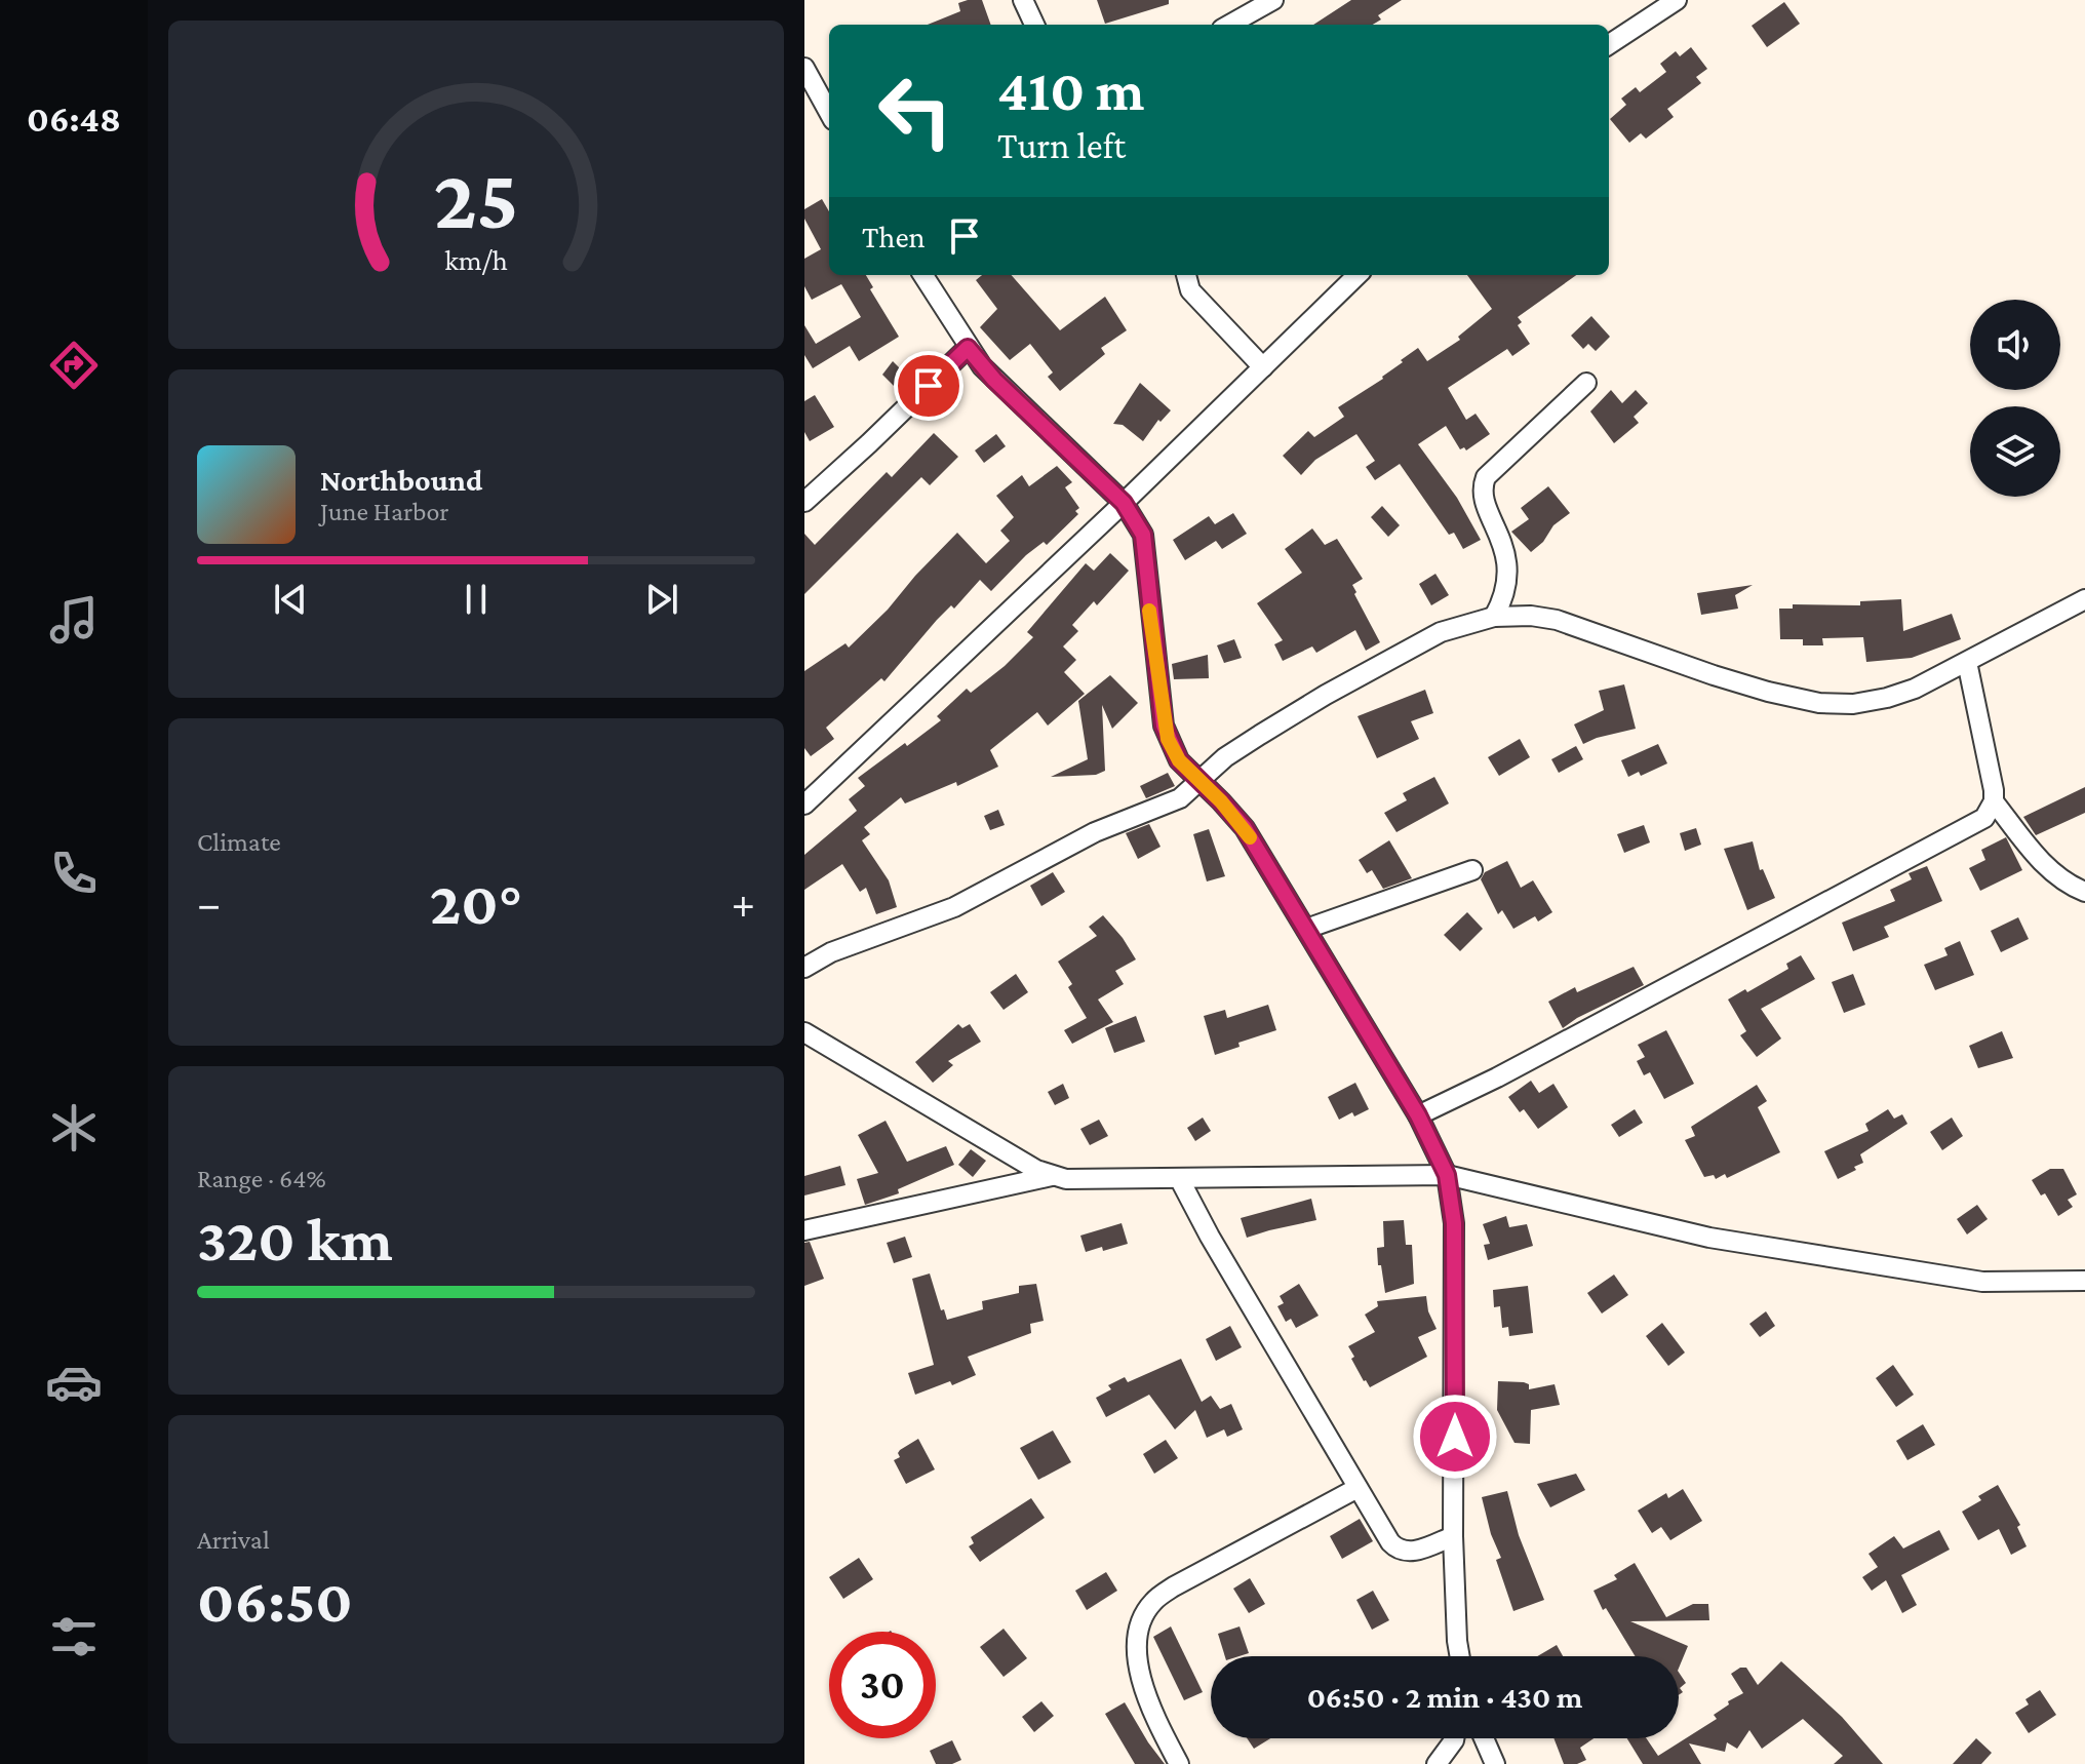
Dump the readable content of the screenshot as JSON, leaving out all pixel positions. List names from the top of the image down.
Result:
{
  "page": {
    "tabs": "06:48",
    "turn": ["410 m", "Turn left"],
    "then": "Then",
    "song": ["Northbound", "June Harbor"],
    "tile": [
      "Climate",
      ["Range · 64%", "320 km"],
      ["Arrival", "06:50"]
    ],
    "heat": ["−", "20°", "+"],
    "limit": "30",
    "trip": "06:50 · 2 min · 430 m",
    "gauge": ["25", "km/h"]
  }
}
